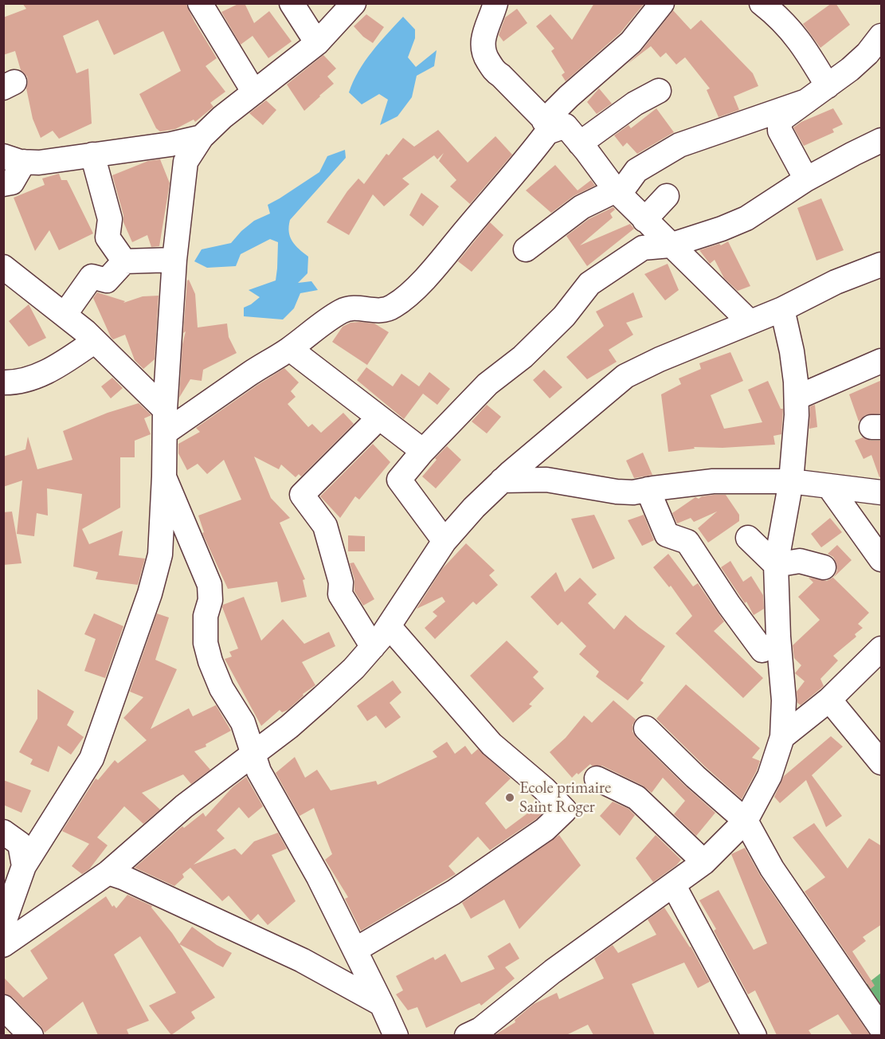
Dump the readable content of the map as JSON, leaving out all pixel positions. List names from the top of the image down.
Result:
{
  "places": ["Ecole primaire Saint Roger"]
}
